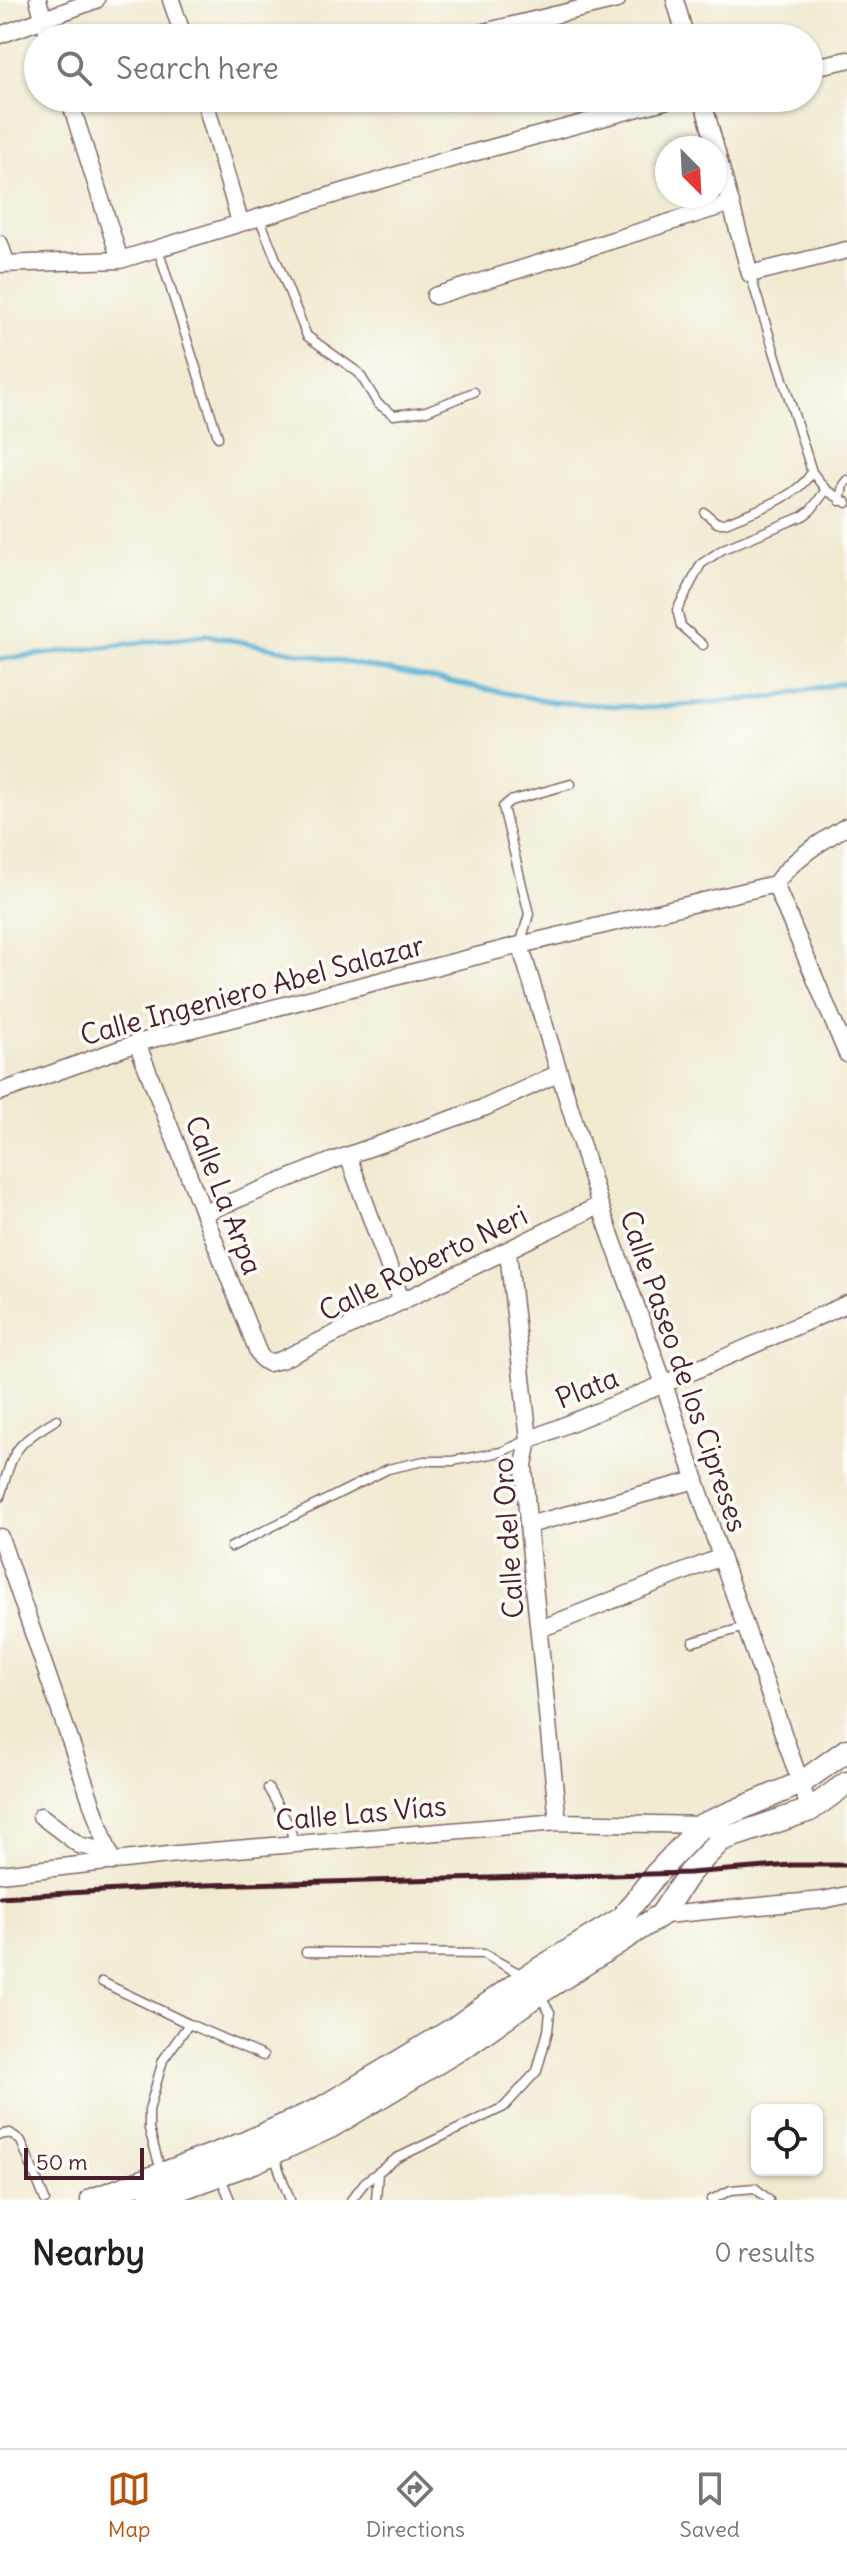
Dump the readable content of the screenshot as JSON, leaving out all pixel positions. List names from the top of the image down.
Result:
{
  "streets": {
    "street": [
      "Calle Ingeniero Abel Salazar",
      "Calle La Arpa",
      "Calle Roberto Neri",
      "Calle Paseo de los Cipreses",
      "Plata",
      "Calle del Oro",
      "Calle Las Vías"
    ]
  },
  "crossings": [
    ["Calle Ingeniero Abel Salazar", "Calle La Arpa"],
    ["Calle Ingeniero Abel Salazar", "Calle Paseo de los Cipreses"],
    ["Calle La Arpa", "Calle Roberto Neri"],
    ["Calle Roberto Neri", "Calle Paseo de los Cipreses"],
    ["Calle Roberto Neri", "Calle del Oro"],
    ["Calle Paseo de los Cipreses", "Plata"],
    ["Plata", "Calle del Oro"],
    ["Calle del Oro", "Calle Las Vías"]
  ],
  "scale_bar": "50 m",
  "north": "bottom right",
  "page": {
    "search": "Search here",
    "scale": "50 m",
    "heading": ["Nearby", "0 results"],
    "nav": ["Map", "Directions", "Saved"]
  }
}
